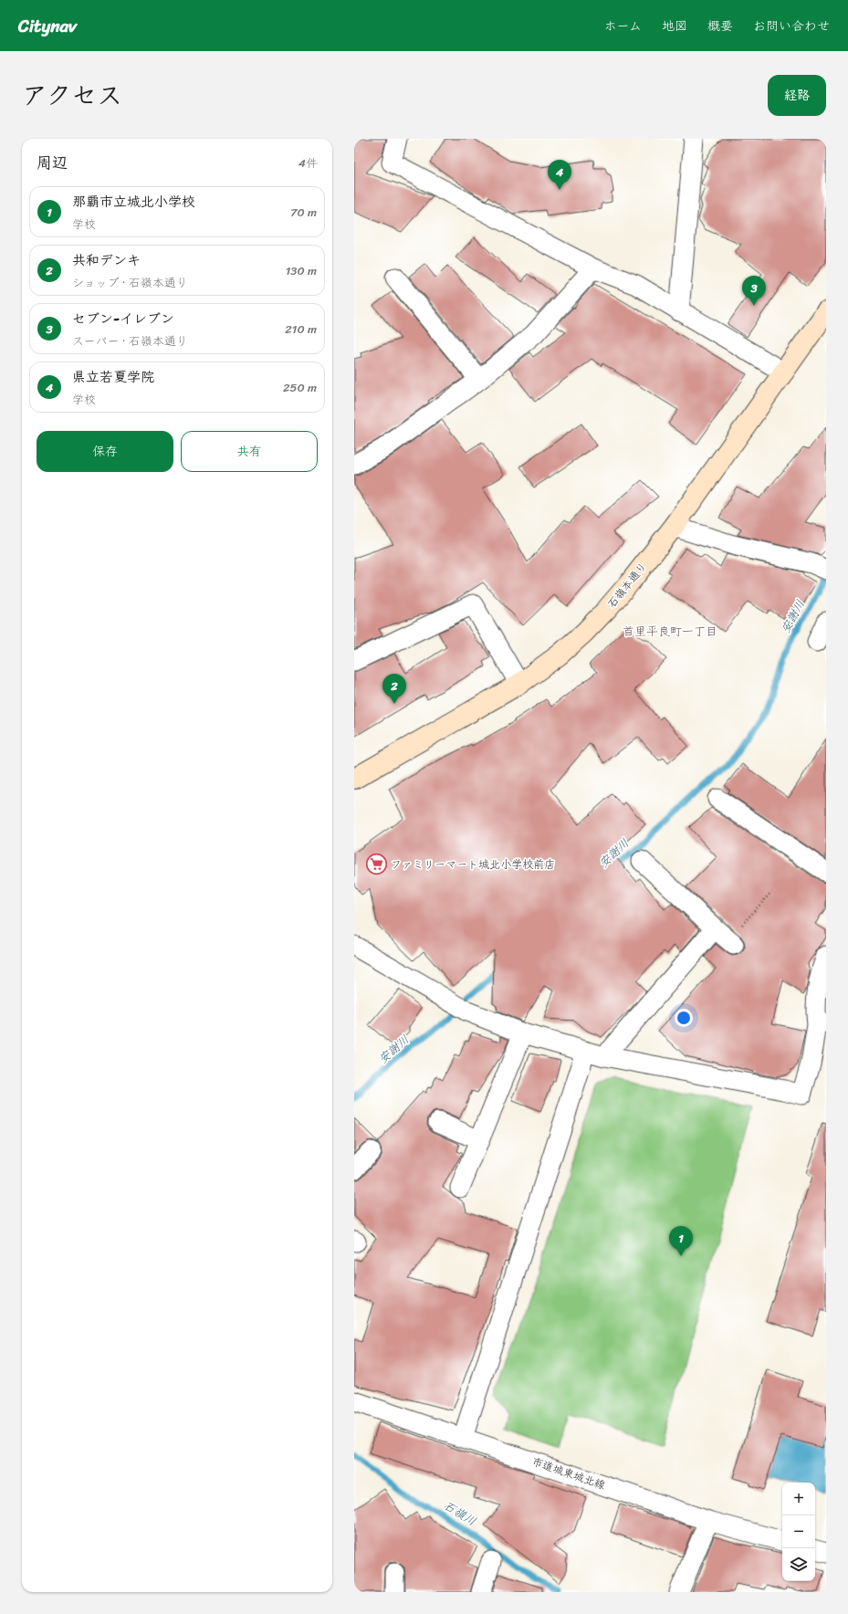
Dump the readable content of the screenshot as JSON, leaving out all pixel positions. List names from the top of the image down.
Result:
{
  "streets": {
    "main road": ["石嶺本通り"],
    "street": ["市道城東城北線"]
  },
  "districts": ["首里平良町一丁目"],
  "water": ["安謝川", "石嶺川"],
  "places": {
    "supermarket": ["ファミリーマート城北小学校前店"]
  },
  "page": {
    "header": "Citynav",
    "nav": [
      "ホーム",
      "地図",
      "概要",
      "お問い合わせ"
    ],
    "title": "アクセス",
    "buttons": [
      "経路",
      ["保存", "共有"]
    ],
    "heading": ["周辺", "4件"],
    "pins": [
      "4",
      "3",
      "2",
      "1"
    ],
    "list": [
      {
        "mark": "1",
        "name": "那覇市立城北小学校",
        "note": "学校",
        "value": "70 m"
      },
      {
        "mark": "2",
        "name": "共和デンキ",
        "note": "ショップ · 石嶺本通り",
        "value": "130 m"
      },
      {
        "mark": "3",
        "name": "セブン-イレブン",
        "note": "スーパー · 石嶺本通り",
        "value": "210 m"
      },
      {
        "mark": "4",
        "name": "県立若夏学院",
        "note": "学校",
        "value": "250 m"
      }
    ],
    "map_buttons": ["+", "−"]
  }
}
